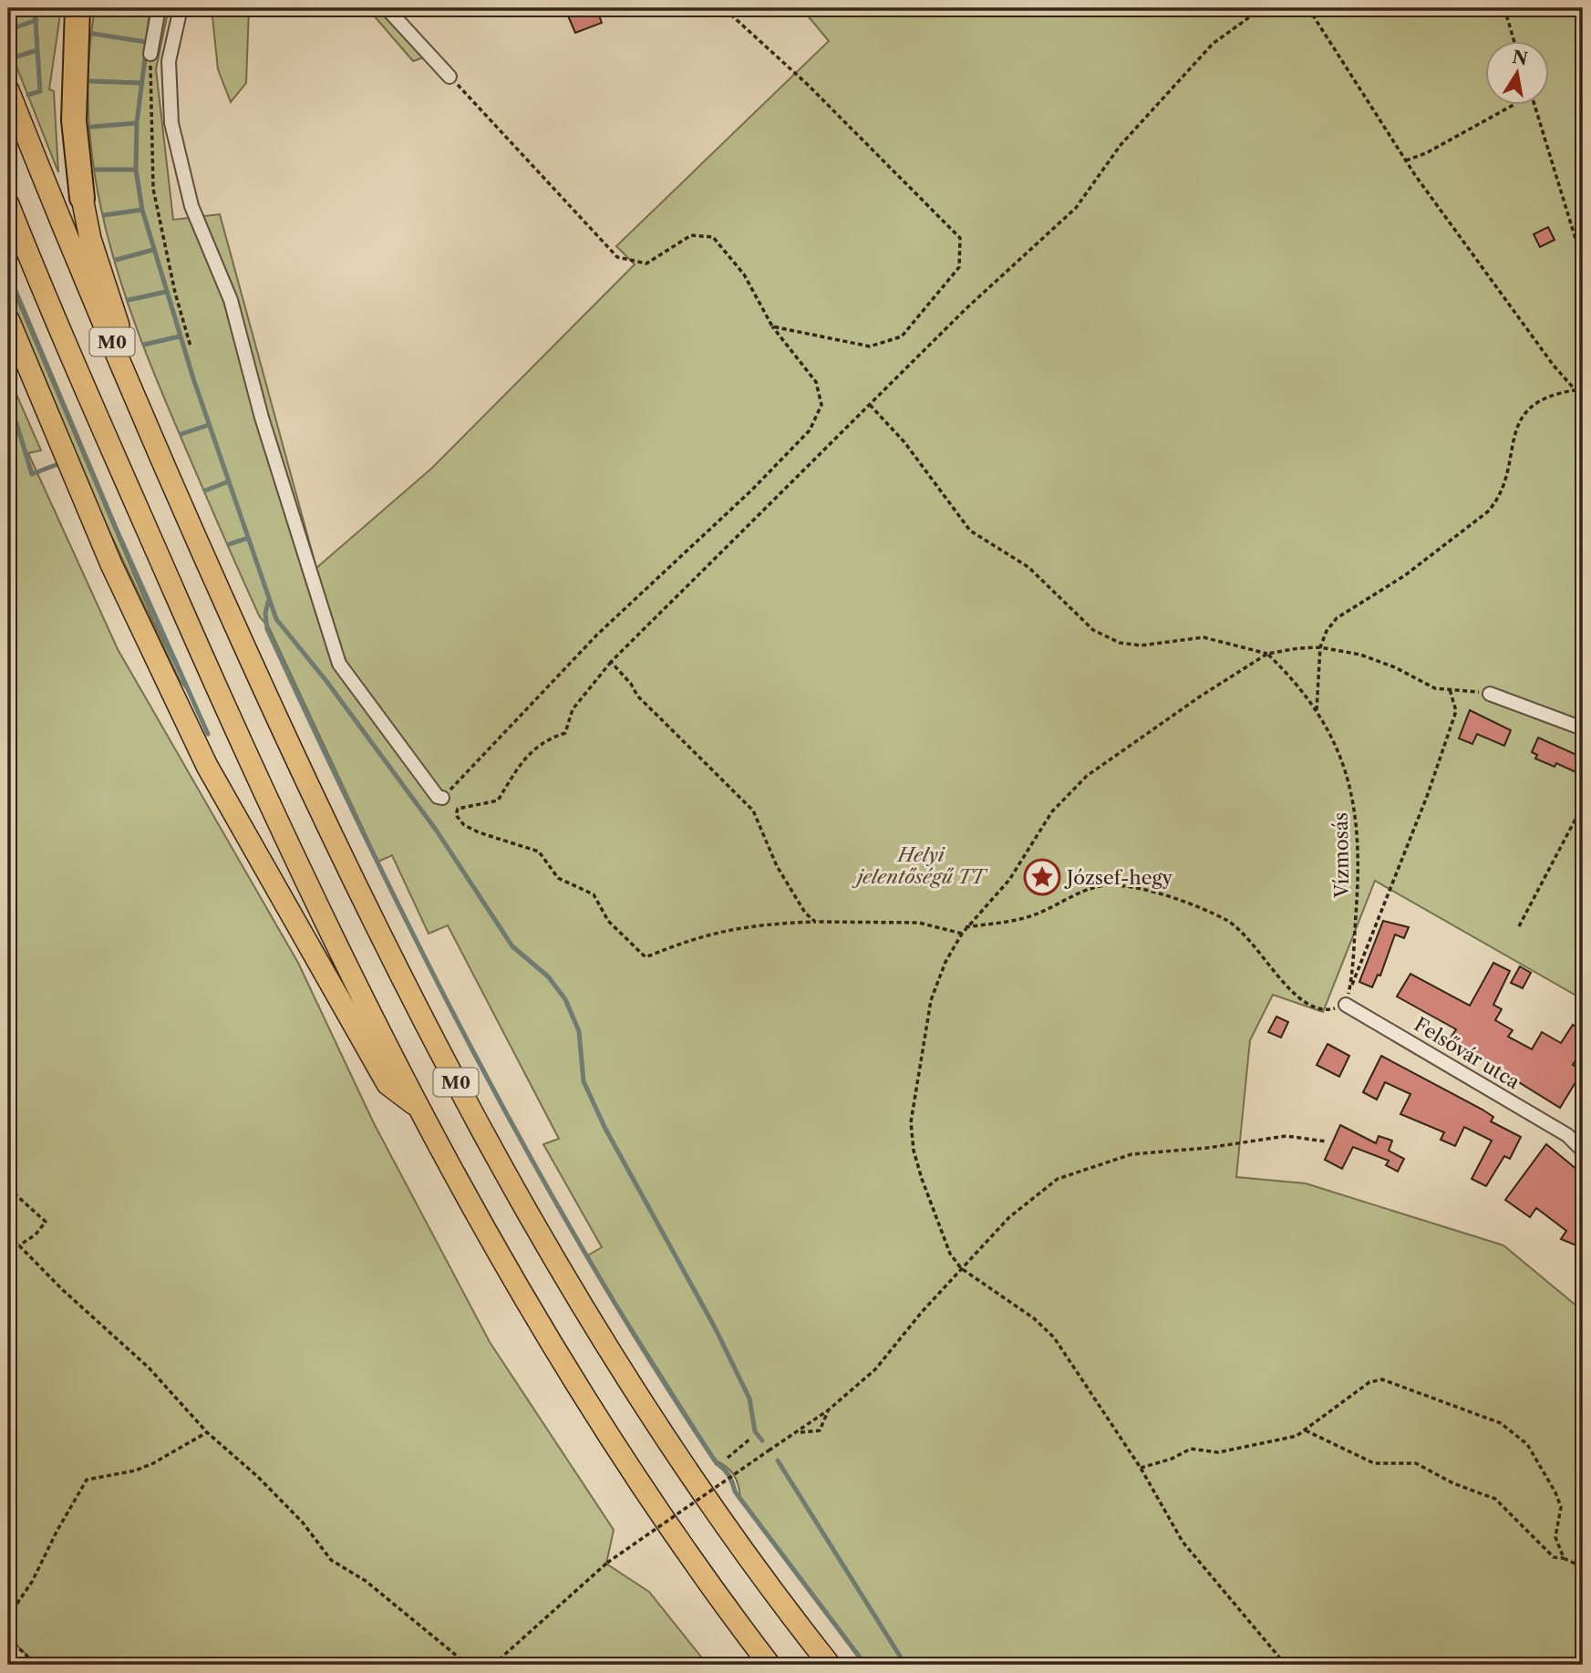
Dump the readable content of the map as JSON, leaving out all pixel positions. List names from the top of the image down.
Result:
{
  "streets": {
    "highway": ["M0"],
    "street": ["Felsővár utca"],
    "path": ["Vízmosás"]
  },
  "crossings": [
    ["Vízmosás", "Felsővár utca"]
  ],
  "parks": ["Helyi jelentőségű TT"],
  "places": {
    "place": ["József-hegy"]
  },
  "north": "top"
}
